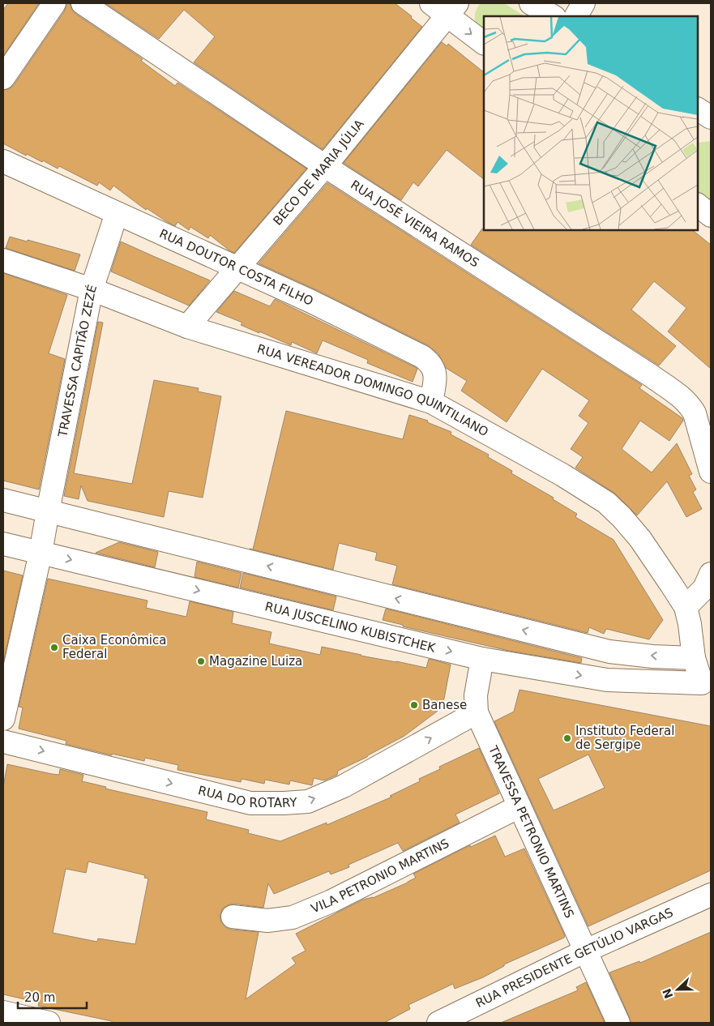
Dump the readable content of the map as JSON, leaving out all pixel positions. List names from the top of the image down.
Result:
{
  "streets": {
    "street": [
      "BECO DE MARIA JÚLIA",
      "RUA JOSÉ VIEIRA RAMOS",
      "RUA DOUTOR COSTA FILHO",
      "TRAVESSA CAPITÃO ZEZÉ",
      "RUA VEREADOR DOMINGO QUINTILIANO",
      "RUA JUSCELINO KUBISTCHEK",
      "RUA DO ROTARY",
      "TRAVESSA PETRONIO MARTINS",
      "VILA PETRONIO MARTINS",
      "RUA PRESIDENTE GETÚLIO VARGAS"
    ]
  },
  "crossings": [
    ["BECO DE MARIA JÚLIA", "RUA JOSÉ VIEIRA RAMOS"],
    ["BECO DE MARIA JÚLIA", "RUA DOUTOR COSTA FILHO"],
    ["BECO DE MARIA JÚLIA", "RUA VEREADOR DOMINGO QUINTILIANO"],
    ["RUA DOUTOR COSTA FILHO", "TRAVESSA CAPITÃO ZEZÉ"],
    ["RUA DOUTOR COSTA FILHO", "RUA VEREADOR DOMINGO QUINTILIANO"],
    ["TRAVESSA CAPITÃO ZEZÉ", "RUA VEREADOR DOMINGO QUINTILIANO"],
    ["TRAVESSA CAPITÃO ZEZÉ", "RUA JUSCELINO KUBISTCHEK"],
    ["RUA DO ROTARY", "TRAVESSA PETRONIO MARTINS"],
    ["TRAVESSA PETRONIO MARTINS", "VILA PETRONIO MARTINS"],
    ["TRAVESSA PETRONIO MARTINS", "RUA PRESIDENTE GETÚLIO VARGAS"]
  ],
  "one_way": ["RUA DO ROTARY"],
  "places": [
    "Caixa Econômica Federal",
    "Magazine Luiza",
    "Banese",
    "Instituto Federal de Sergipe"
  ],
  "scale_bar": "20 m",
  "north": "left"
}
